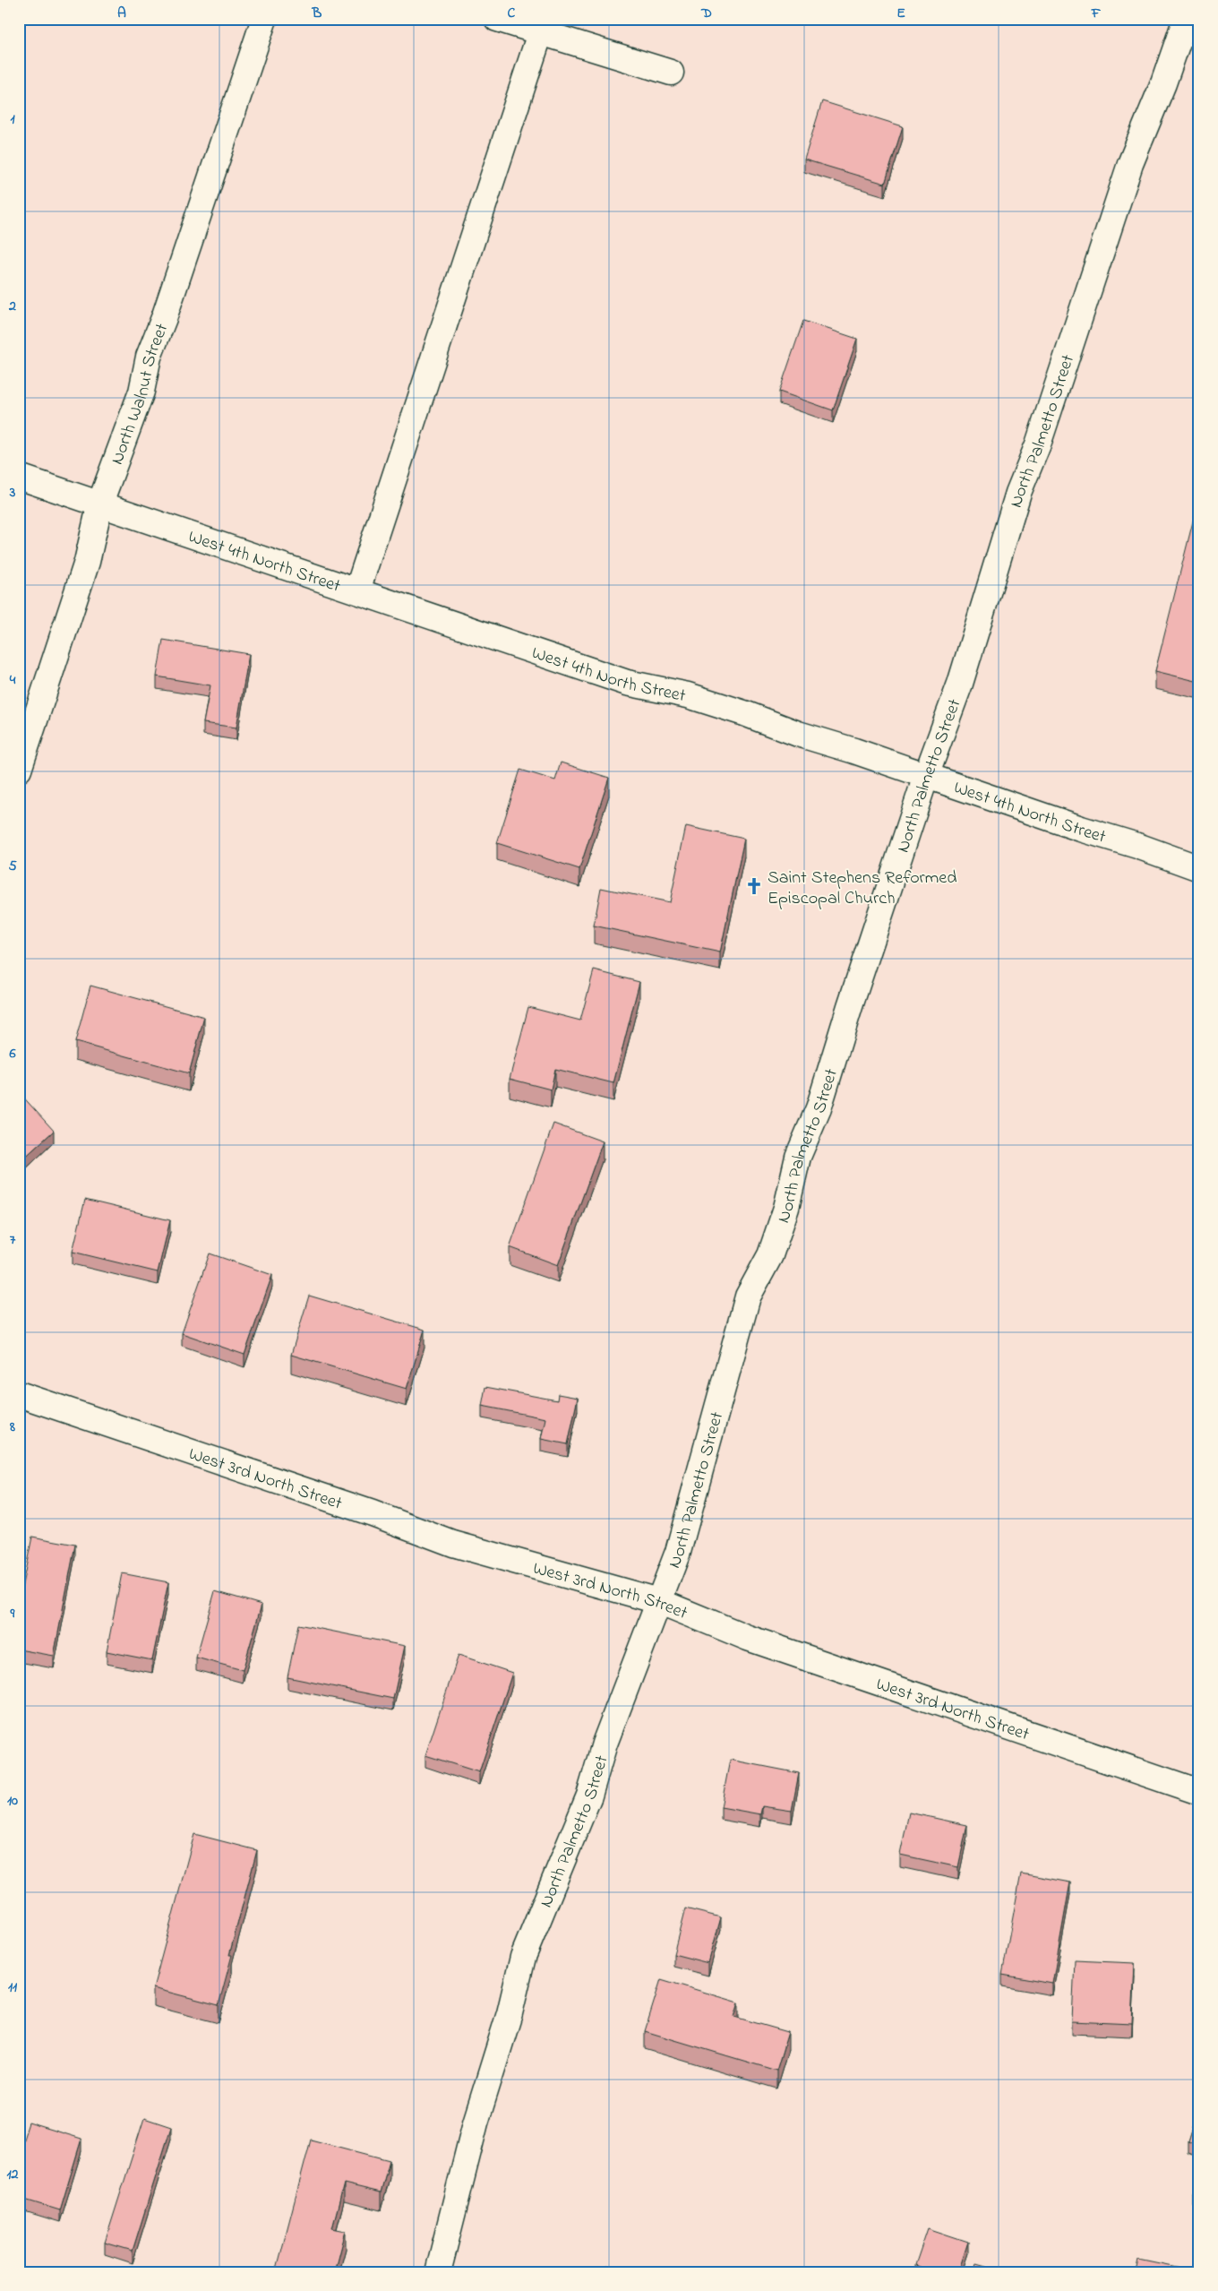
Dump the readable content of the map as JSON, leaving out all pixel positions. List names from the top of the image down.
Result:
{
  "streets": {
    "street": [
      "North Walnut Street",
      "North Palmetto Street",
      "West 4th North Street",
      "West 3rd North Street"
    ]
  },
  "crossings": [
    ["North Walnut Street", "West 4th North Street"],
    ["North Palmetto Street", "West 4th North Street"],
    ["North Palmetto Street", "West 3rd North Street"]
  ],
  "places": {
    "church": ["Saint Stephens Reformed Episcopal Church"]
  },
  "grid": {
    "columns": [
      "A",
      "B",
      "C",
      "D",
      "E",
      "F"
    ],
    "rows": [
      "1",
      "2",
      "3",
      "4",
      "5",
      "6",
      "7",
      "8",
      "9",
      "10",
      "11",
      "12"
    ]
  }
}
